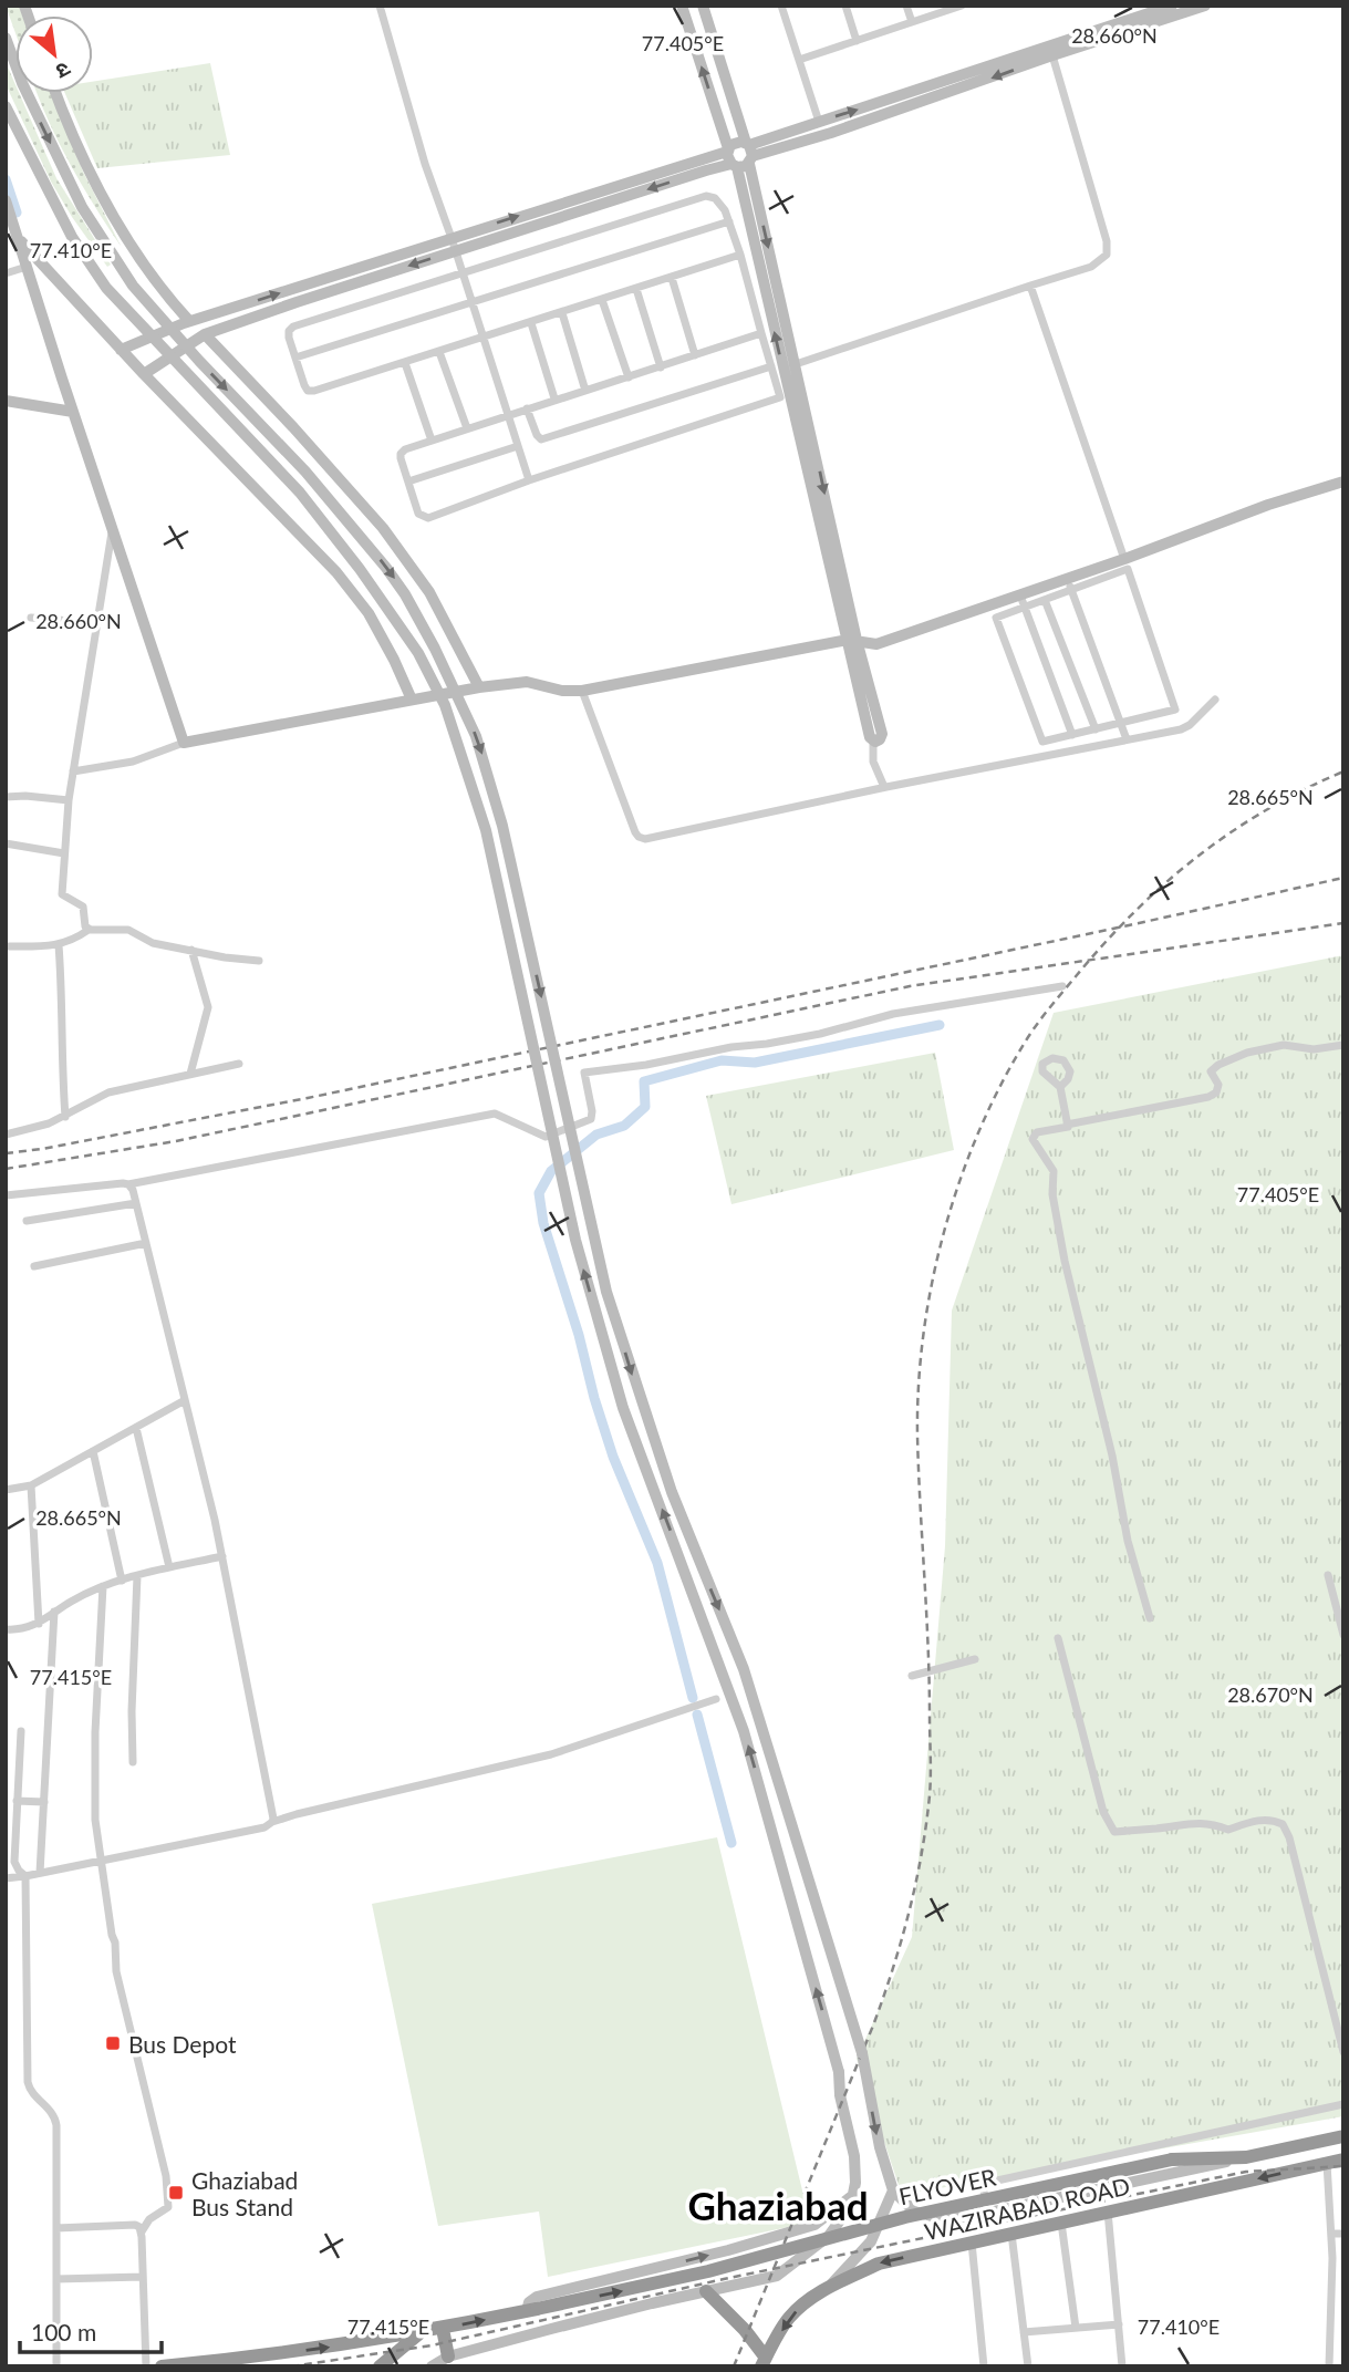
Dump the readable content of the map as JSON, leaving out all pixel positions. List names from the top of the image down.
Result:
{
  "streets": {
    "highway": ["FLYOVER", "WAZIRABAD ROAD"]
  },
  "one_way": ["FLYOVER", "WAZIRABAD ROAD"],
  "districts": ["Ghaziabad"],
  "places": {
    "transit": ["Bus Depot", "Ghaziabad Bus Stand"]
  },
  "scale_bar": "100 m",
  "north": "bottom right",
  "coordinates": [
    "28.660°N",
    "77.405°E",
    "77.410°E",
    "28.665°N",
    "77.415°E",
    "28.670°N"
  ]
}
